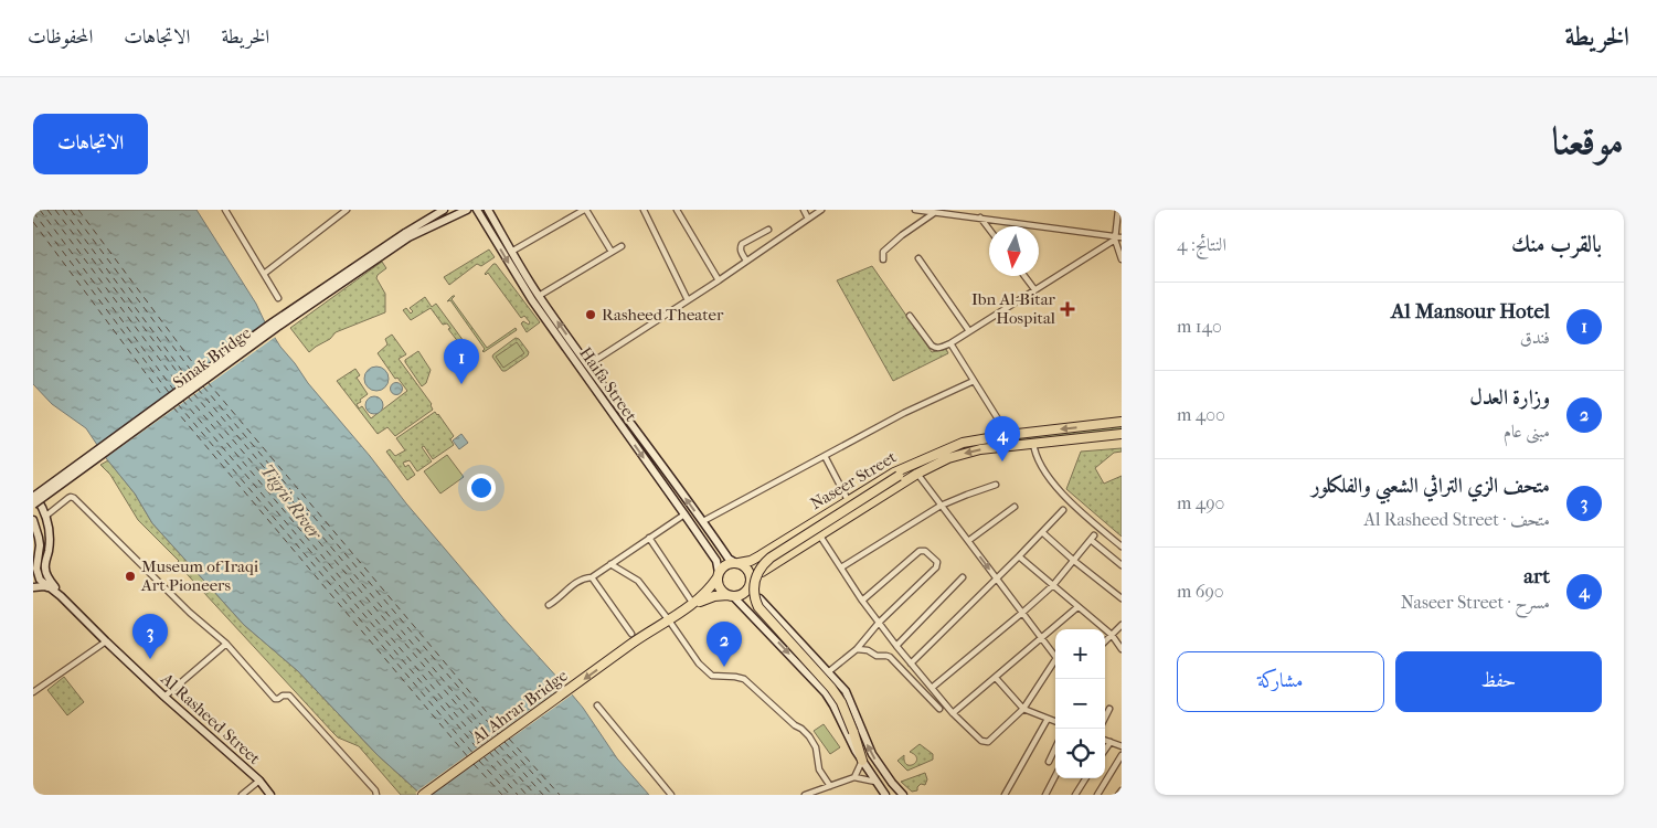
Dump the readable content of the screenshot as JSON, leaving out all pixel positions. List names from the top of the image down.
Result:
{
  "streets": {
    "main road": [
      "Sinak Bridge",
      "Haifa Street",
      "Naseer Street",
      "Al Ahrar Bridge",
      "Al Rasheed Street"
    ]
  },
  "crossings": [
    ["Sinak Bridge", "Al Rasheed Street"],
    ["Haifa Street", "Naseer Street"]
  ],
  "one_way": ["Al Ahrar Bridge"],
  "water": ["Tigris River"],
  "places": {
    "health": ["Ibn Al-Bitar Hospital"],
    "other": ["Rasheed Theater", "Museum of Iraqi Art Pioneers"]
  },
  "north": "bottom",
  "page": {
    "header": "الخريطة",
    "nav": ["الخريطة", "الاتجاهات", "المحفوظات"],
    "title": "موقعنا",
    "buttons": [
      "الاتجاهات",
      ["حفظ", "مشاركة"]
    ],
    "heading": ["بالقرب منك", "النتائج: 4"],
    "list": [
      {
        "mark": "1",
        "name": "Al Mansour Hotel",
        "note": "فندق",
        "value": "140 m"
      },
      {
        "mark": "2",
        "name": "وزارة العدل",
        "note": "مبنى عام",
        "value": "400 m"
      },
      {
        "mark": "3",
        "name": "متحف الزي التراثي الشعبي والفلكلور",
        "note": "متحف · Al Rasheed Street",
        "value": "490 m"
      },
      {
        "mark": "4",
        "name": "art",
        "note": "مسرح · Naseer Street",
        "value": "690 m"
      }
    ],
    "pins": [
      "1",
      "4",
      "3",
      "2"
    ],
    "map_buttons": ["+", "−"]
  }
}
